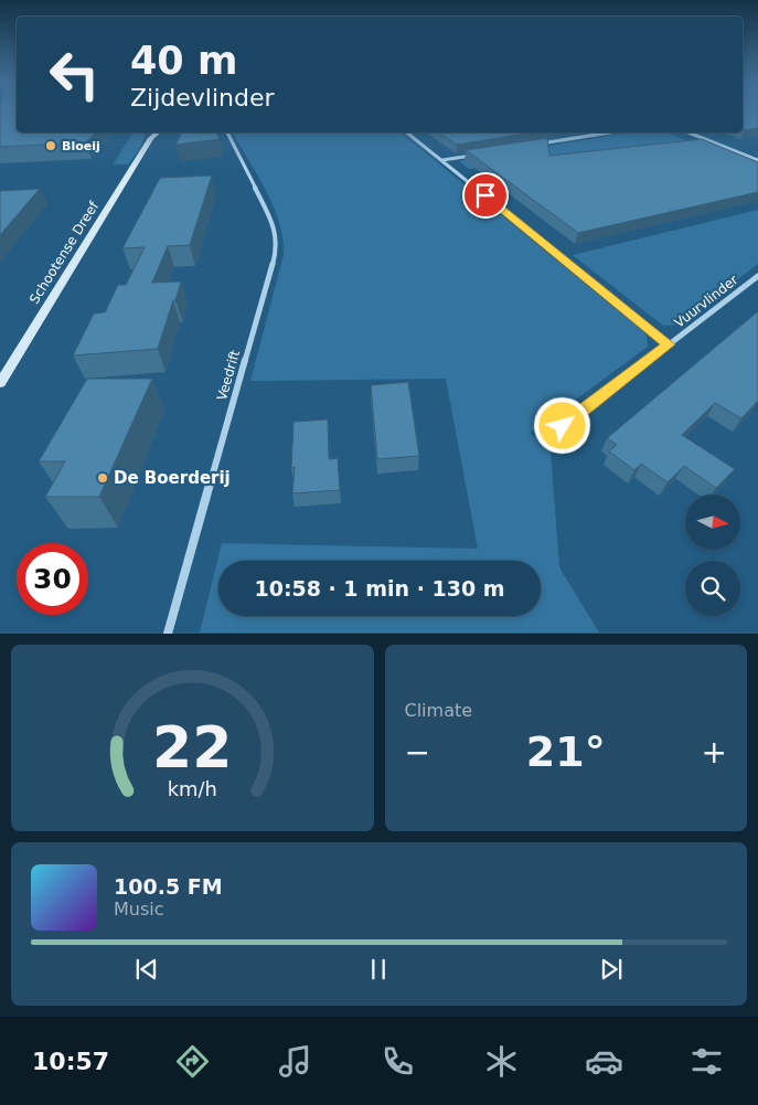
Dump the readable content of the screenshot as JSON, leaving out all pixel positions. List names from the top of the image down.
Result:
{
  "streets": {
    "street": ["Schootense Dreef", "Vuurvlinder", "Veedrift"]
  },
  "places": ["Bloeij", "De Boerderij"],
  "north": "right",
  "page": {
    "turn": ["40 m", "Zijdevlinder"],
    "limit": "30",
    "trip": "10:58 · 1 min · 130 m",
    "tile": "Climate",
    "heat": ["−", "21°", "+"],
    "song": ["100.5 FM", "Music"],
    "tabs": "10:57",
    "gauge": ["22", "km/h"]
  }
}
